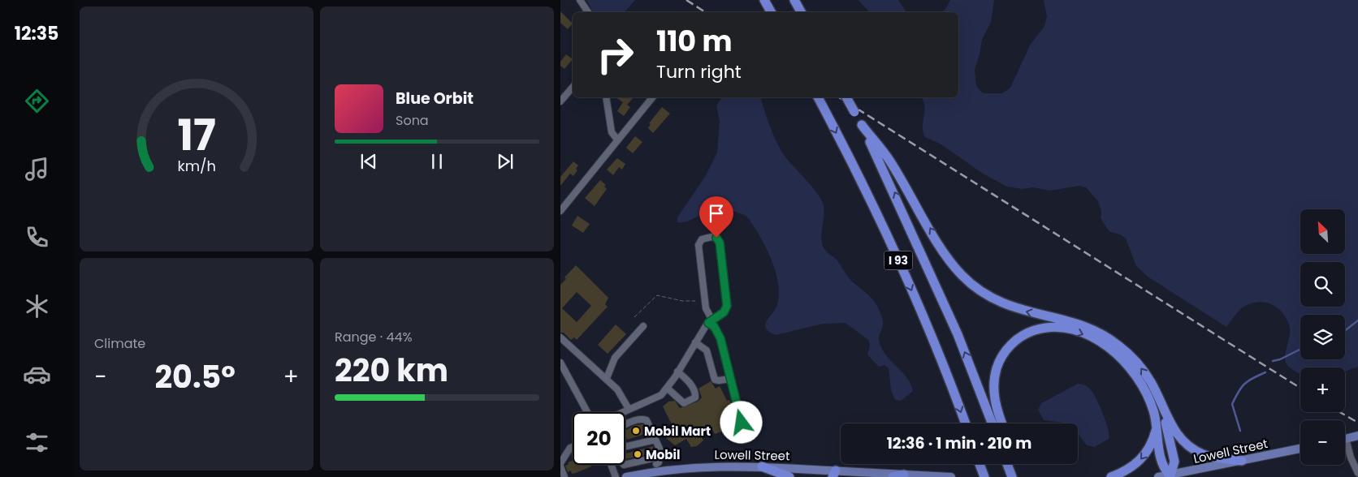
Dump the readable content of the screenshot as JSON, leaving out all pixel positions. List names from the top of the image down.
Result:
{
  "streets": {
    "highway": ["I 93"],
    "main road": ["Lowell Street"]
  },
  "places": ["Mobil Mart", "Mobil"],
  "north": "top left",
  "page": {
    "tabs": "12:35",
    "turn": ["110 m", "Turn right"],
    "song": ["Blue Orbit", "Sona"],
    "map_buttons": ["+", "−"],
    "tile": [
      "Climate",
      ["Range · 44%", "220 km"]
    ],
    "heat": ["−", "20.5°", "+"],
    "limit": "20",
    "trip": "12:36 · 1 min · 210 m",
    "gauge": ["17", "km/h"]
  }
}
